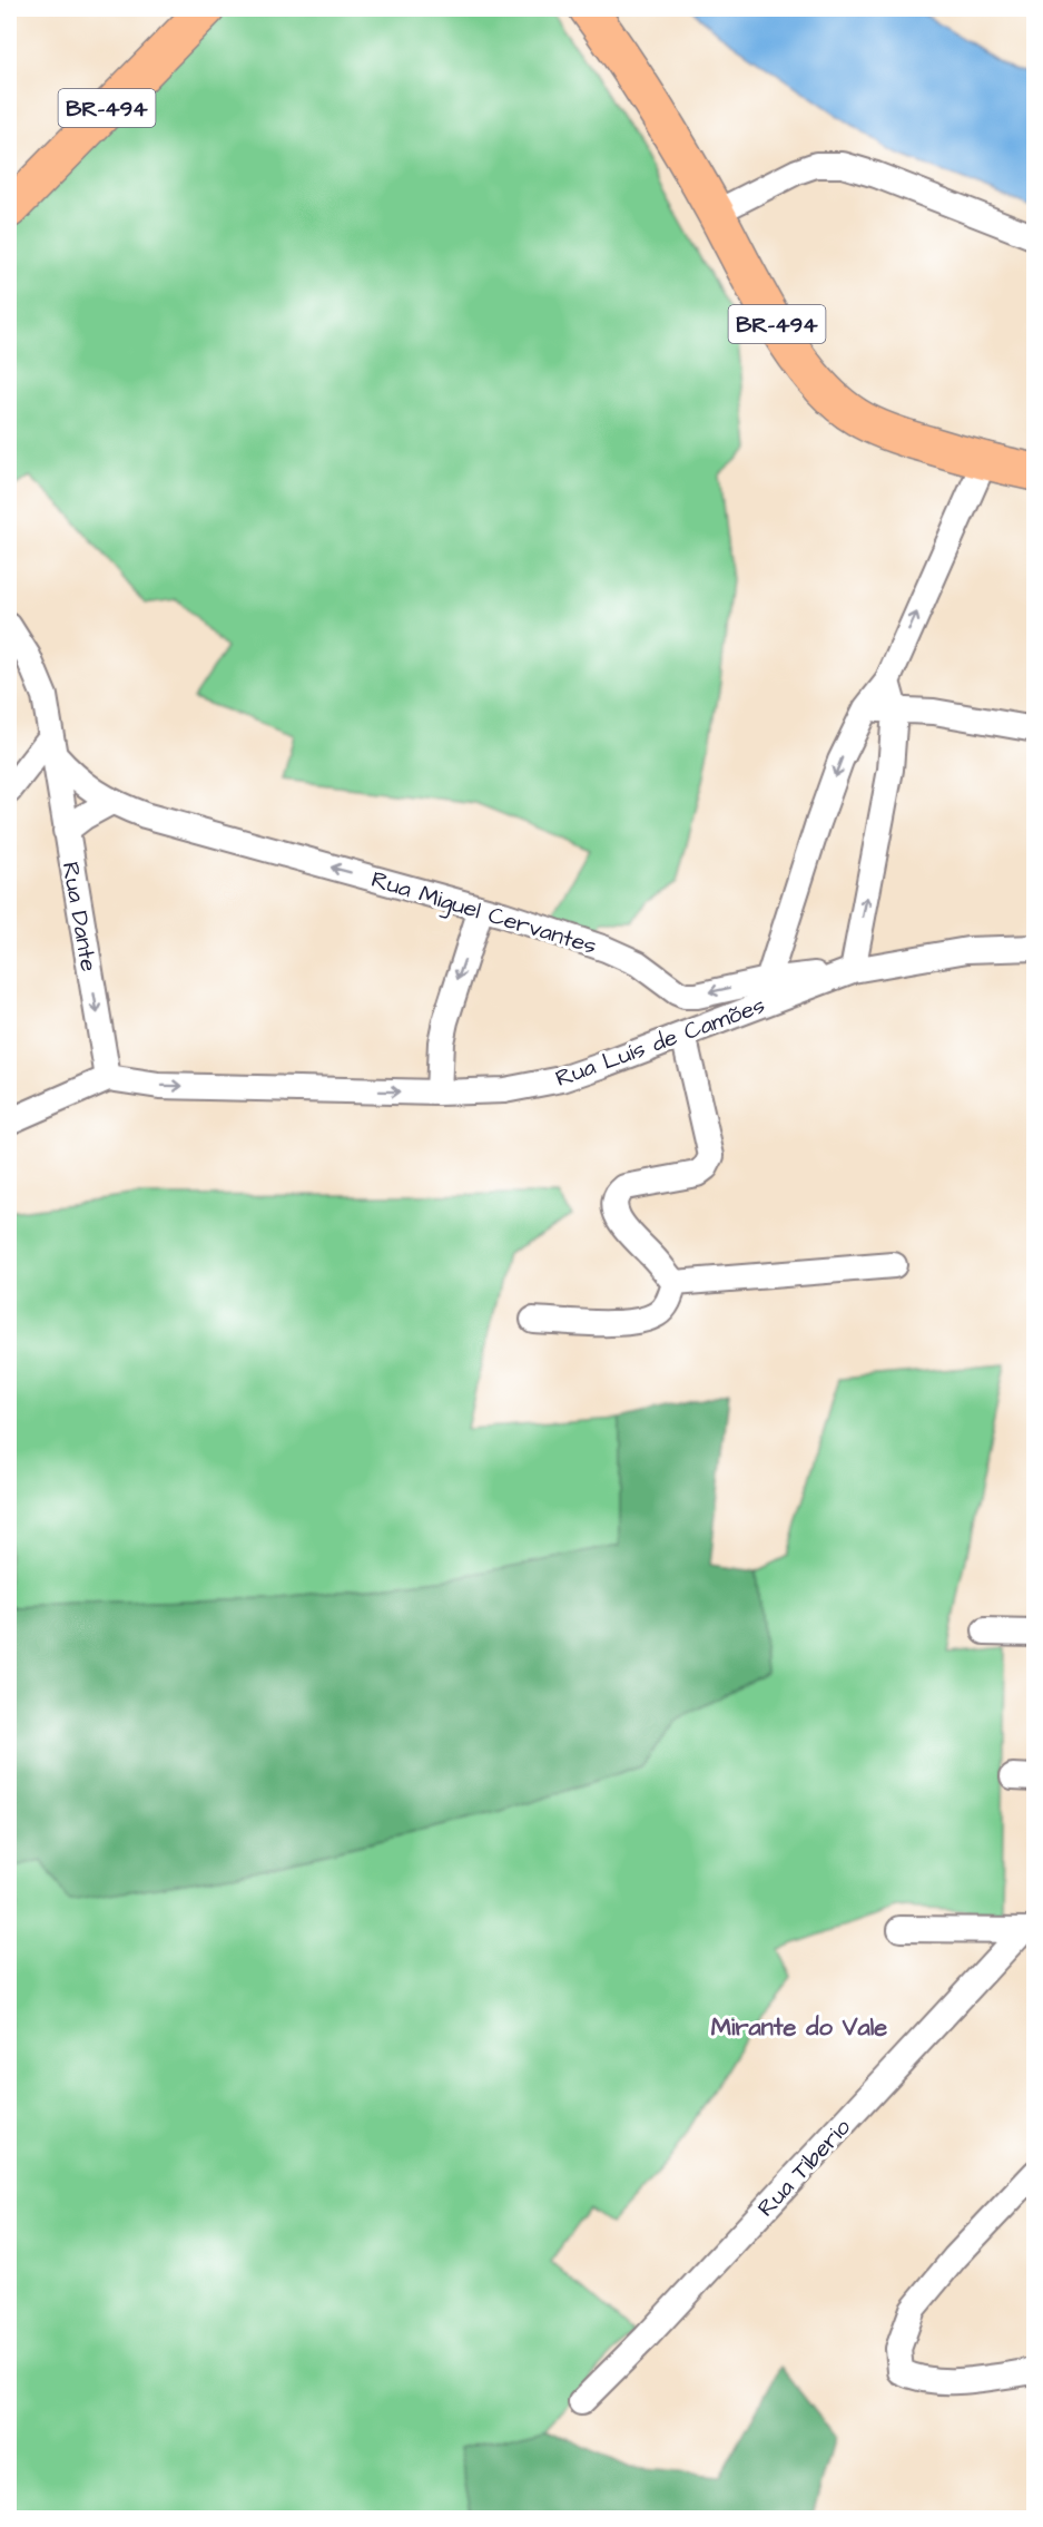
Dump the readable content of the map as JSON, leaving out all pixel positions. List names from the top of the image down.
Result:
{
  "streets": {
    "highway": ["BR-494"],
    "street": [
      "Rua Miguel Cervantes",
      "Rua Dante",
      "Rua Luís de Camões",
      "Rua Tiberio"
    ]
  },
  "crossings": [
    ["Rua Miguel Cervantes", "Rua Dante"],
    ["Rua Miguel Cervantes", "Rua Luís de Camões"],
    ["Rua Dante", "Rua Luís de Camões"]
  ],
  "one_way": ["Rua Miguel Cervantes", "Rua Dante"],
  "districts": ["Mirante do Vale"]
}
